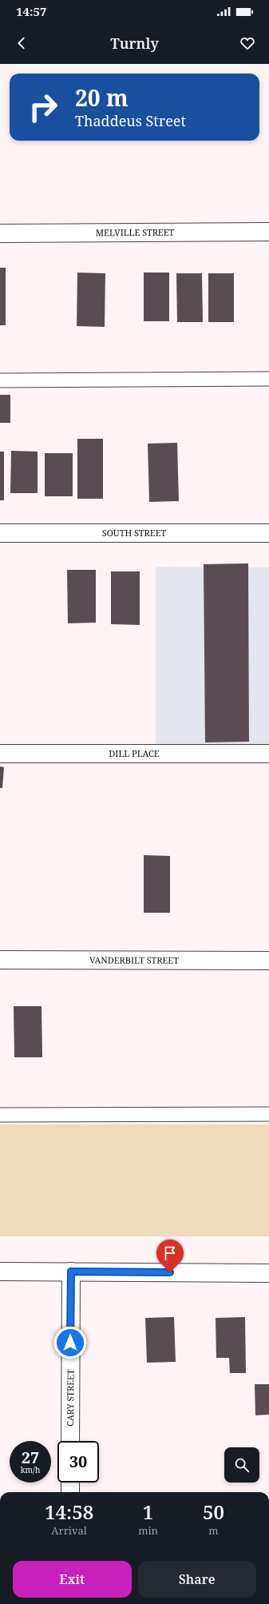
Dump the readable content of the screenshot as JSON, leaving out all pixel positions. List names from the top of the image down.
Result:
{
  "streets": {
    "street": [
      "MELVILLE STREET",
      "SOUTH STREET",
      "DILL PLACE",
      "VANDERBILT STREET",
      "CARY STREET"
    ]
  },
  "page": {
    "status": "14:57",
    "header": "Turnly",
    "turn": ["20 m", "Thaddeus Street"],
    "speed": "27 km/h",
    "limit": "30",
    "eta": [
      "14:58",
      "Arrival",
      "1",
      "min",
      "50",
      "m"
    ],
    "buttons": ["Exit", "Share"]
  }
}
